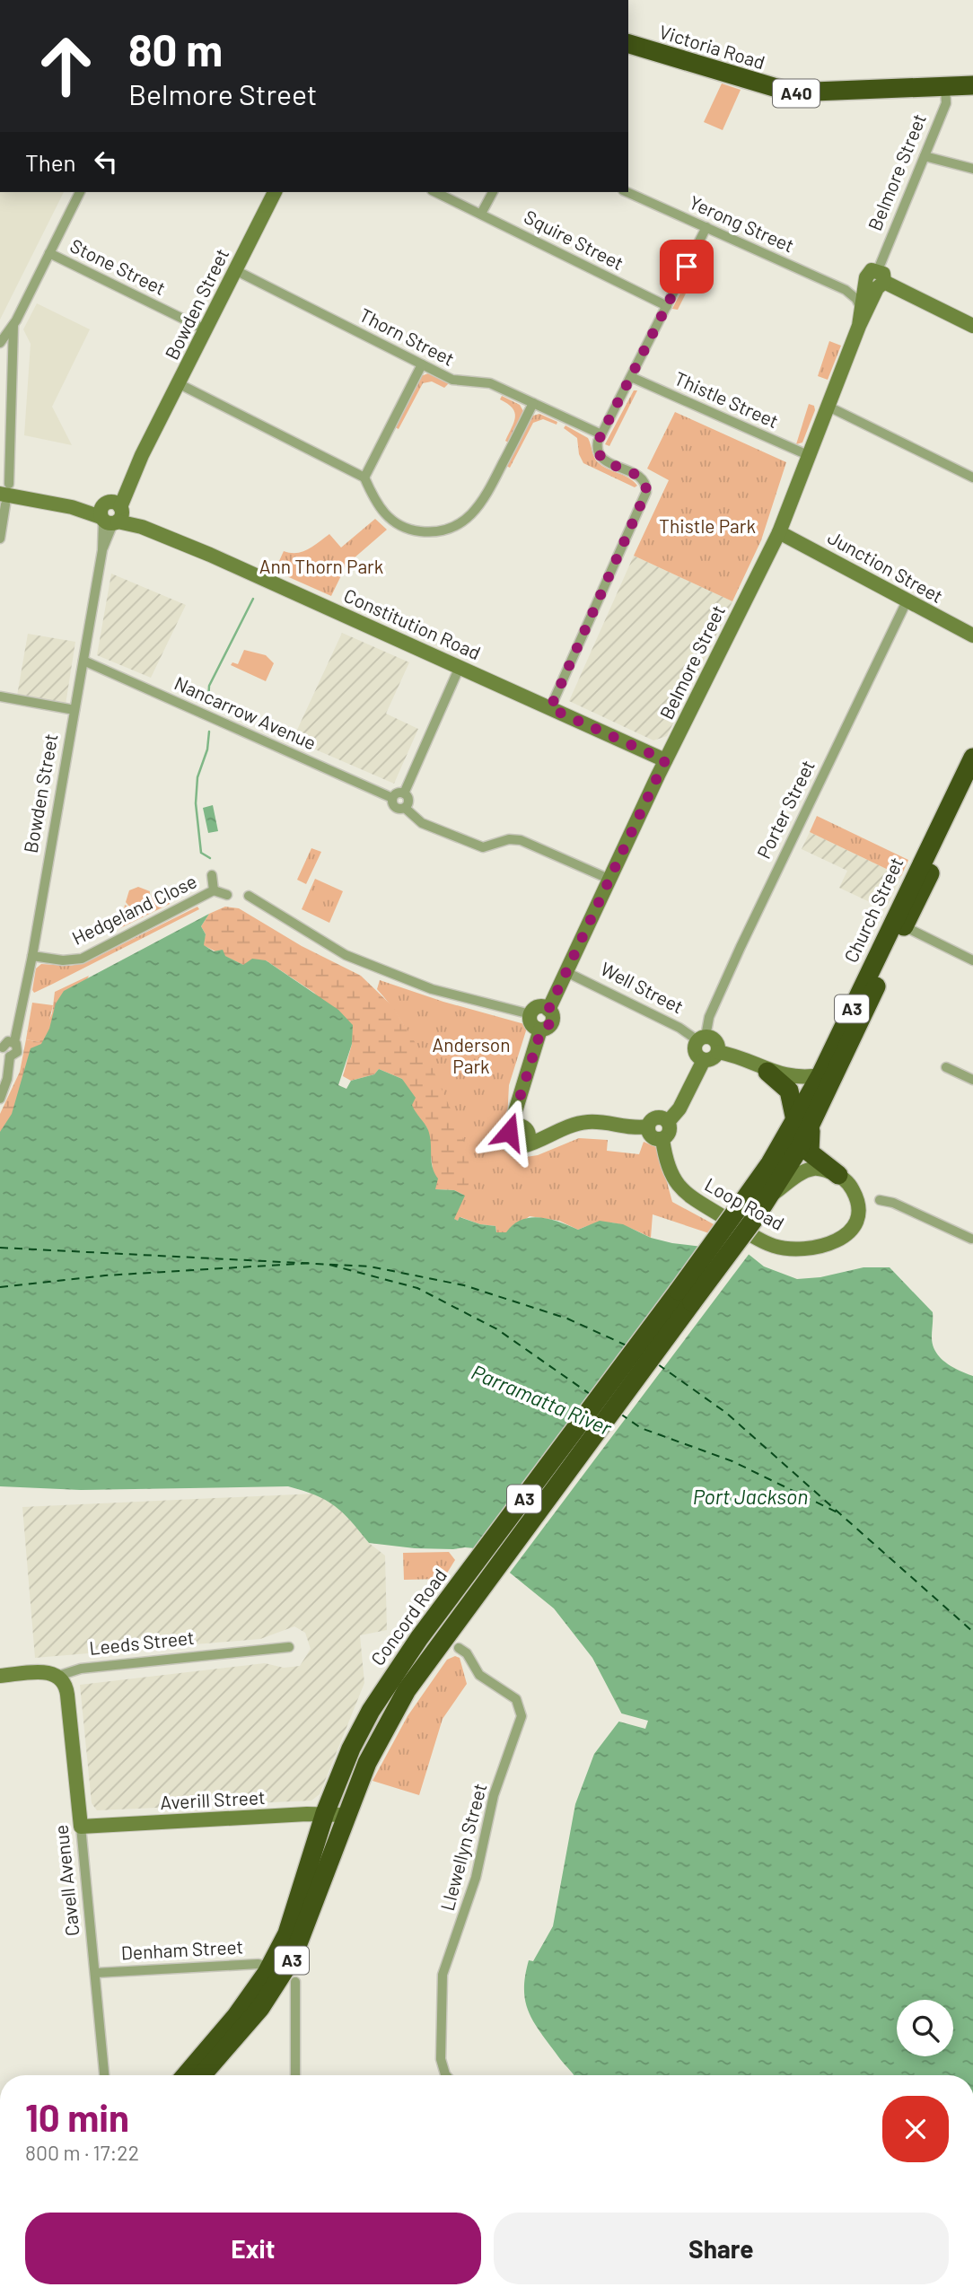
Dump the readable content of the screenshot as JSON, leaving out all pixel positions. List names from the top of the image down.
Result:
{
  "streets": {
    "highway": [
      "Victoria Road",
      "A40",
      "Church Street",
      "A3",
      "Concord Road"
    ],
    "main road": [
      "Belmore Street",
      "Bowden Street",
      "Junction Street",
      "Constitution Road",
      "Loop Road",
      "Leeds Street",
      "Averill Street",
      "Cavell Avenue"
    ],
    "street": [
      "Yerong Street",
      "Squire Street",
      "Stone Street",
      "Thorn Street",
      "Thistle Street",
      "Nancarrow Avenue",
      "Porter Street",
      "Hedgeland Close",
      "Well Street",
      "Llewellyn Street",
      "Denham Street"
    ]
  },
  "crossings": [
    ["Victoria Road", "Belmore Street"],
    ["Belmore Street", "Yerong Street"],
    ["Belmore Street", "Thistle Street"],
    ["Belmore Street", "Junction Street"],
    ["Belmore Street", "Constitution Road"],
    ["Belmore Street", "Well Street"],
    ["Stone Street", "Bowden Street"],
    ["Bowden Street", "Thorn Street"],
    ["Bowden Street", "Constitution Road"],
    ["Bowden Street", "Nancarrow Avenue"],
    ["Bowden Street", "Hedgeland Close"],
    ["Junction Street", "Porter Street"],
    ["Porter Street", "Well Street"],
    ["Church Street", "Loop Road"],
    ["Church Street", "Concord Road"],
    ["Concord Road", "Averill Street"],
    ["Concord Road", "Llewellyn Street"],
    ["Concord Road", "Denham Street"],
    ["Leeds Street", "Cavell Avenue"],
    ["Averill Street", "Cavell Avenue"],
    ["Cavell Avenue", "Denham Street"]
  ],
  "water": ["Parramatta River", "Port Jackson"],
  "parks": ["Thistle Park", "Ann Thorn Park", "Anderson Park"],
  "page": {
    "turn": ["80 m", "Belmore Street"],
    "then": "Then",
    "heading": ["10 min", "800 m · 17:22"],
    "buttons": ["Exit", "Share"]
  }
}
